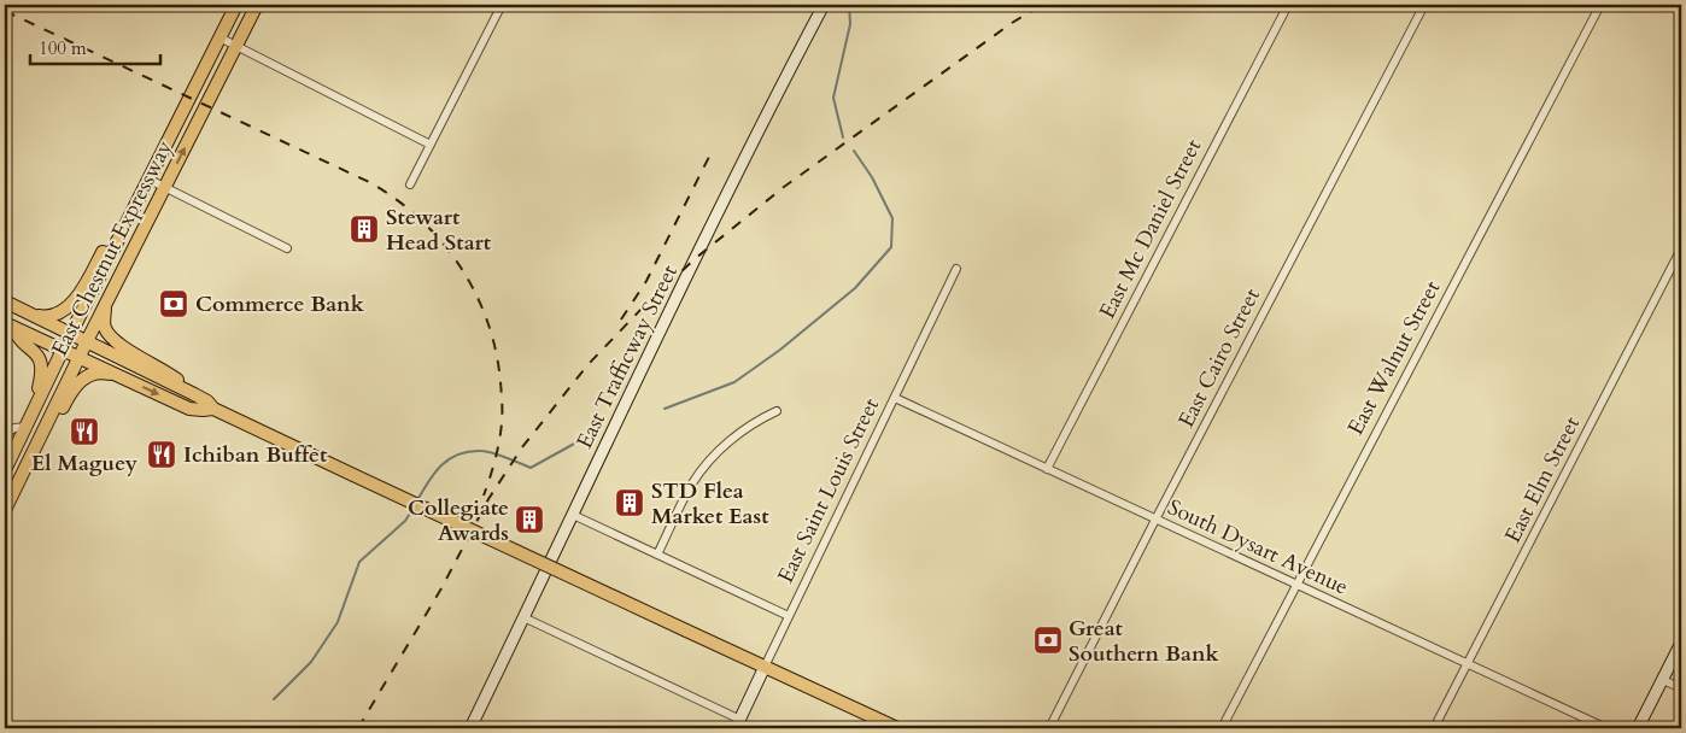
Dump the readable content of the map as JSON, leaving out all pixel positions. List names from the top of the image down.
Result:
{
  "streets": {
    "main road": ["East Chestnut Expressway", "East Trafficway Street", "East Saint Louis Street"],
    "street": [
      "East Mc Daniel Street",
      "East Cairo Street",
      "East Walnut Street",
      "East Elm Street",
      "South Dysart Avenue"
    ]
  },
  "crossings": [
    ["East Mc Daniel Street", "South Dysart Avenue"],
    ["East Cairo Street", "South Dysart Avenue"],
    ["East Walnut Street", "South Dysart Avenue"],
    ["East Elm Street", "South Dysart Avenue"],
    ["East Saint Louis Street", "South Dysart Avenue"]
  ],
  "places": {
    "building": ["Stewart Head Start", "STD Flea Market East", "Collegiate Awards"],
    "bank": ["Commerce Bank", "Great Southern Bank"],
    "restaurant": ["El Maguey", "Ichiban Buffet"]
  },
  "scale_bar": "100 m"
}
